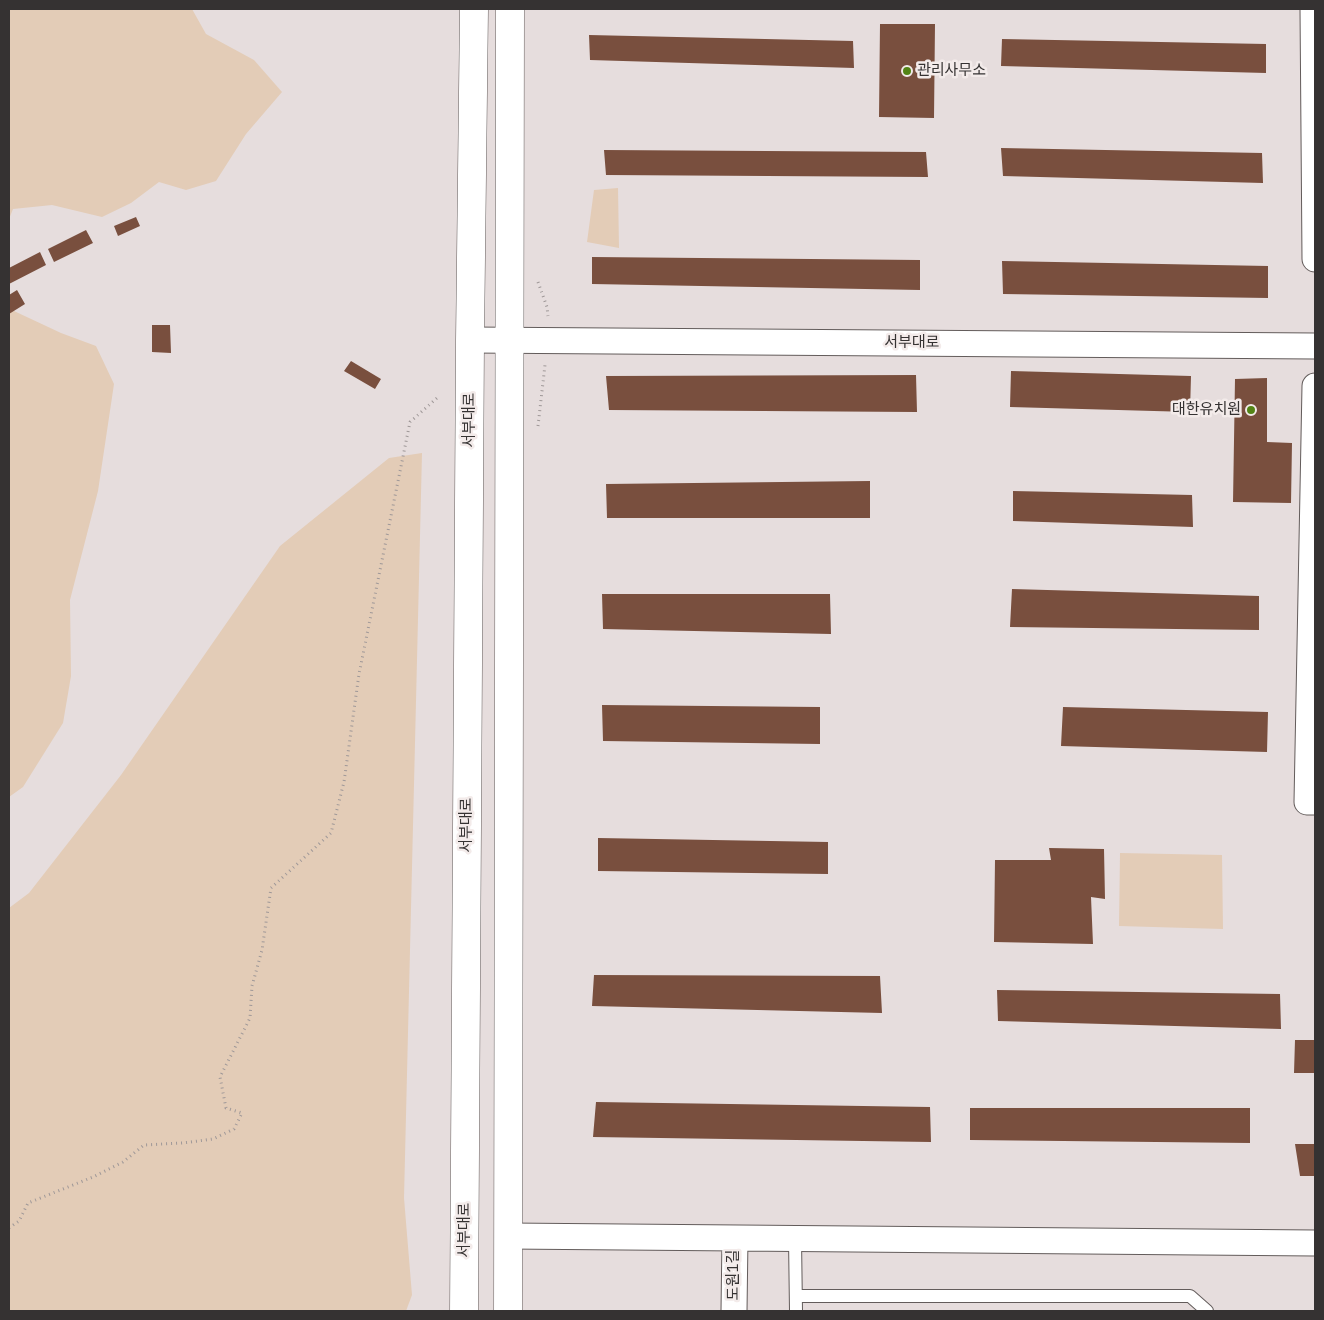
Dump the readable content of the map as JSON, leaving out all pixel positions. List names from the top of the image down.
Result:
{
  "streets": {
    "main road": ["서부대로"],
    "street": ["도원1길"]
  },
  "places": ["관리사무소", "대한유치원"]
}
